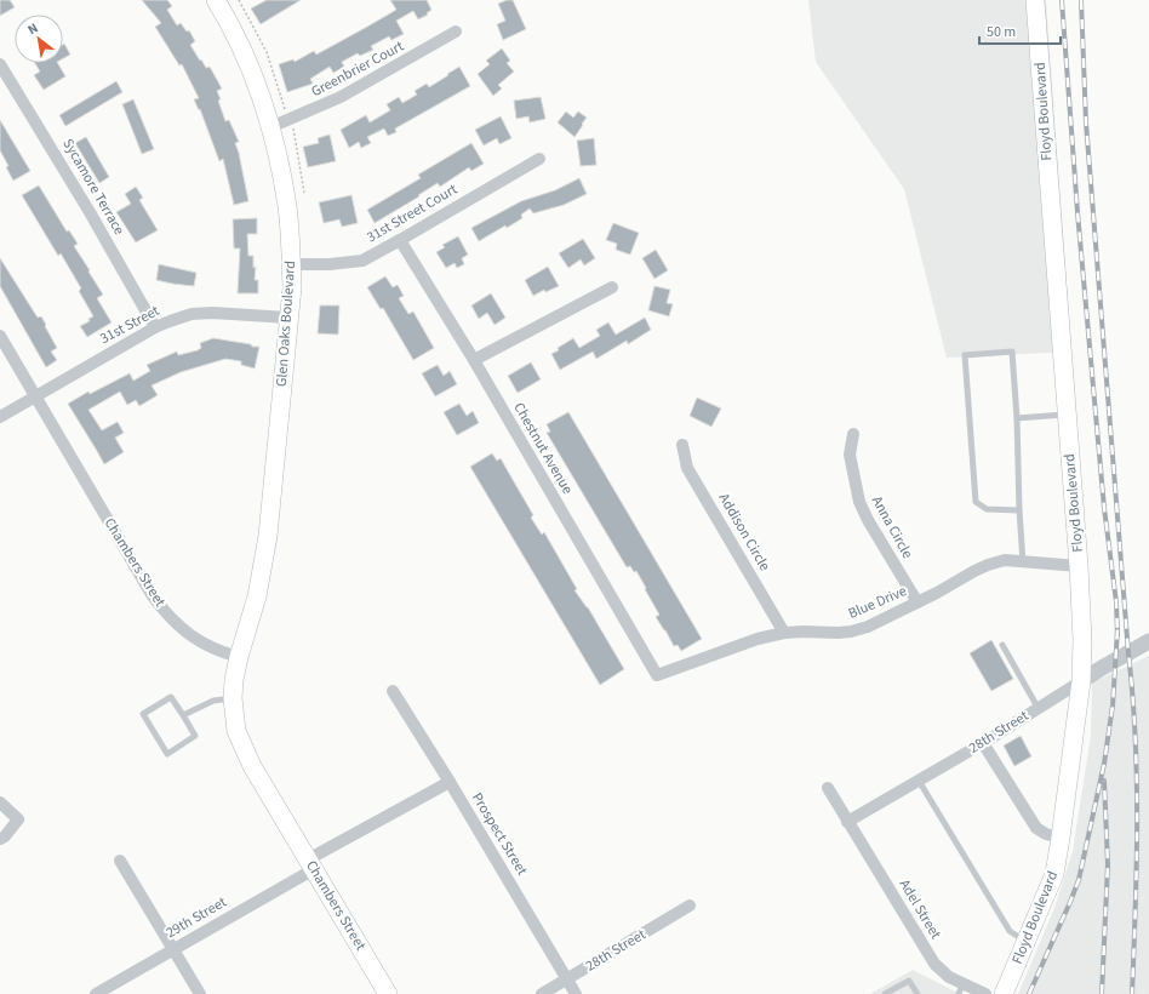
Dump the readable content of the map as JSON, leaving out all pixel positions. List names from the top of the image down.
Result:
{
  "streets": {
    "main road": ["Floyd Boulevard", "Glen Oaks Boulevard", "Chambers Street"],
    "street": [
      "Greenbrier Court",
      "Sycamore Terrace",
      "31st Street Court",
      "31st Street",
      "Chestnut Avenue",
      "Anna Circle",
      "Addison Circle",
      "Blue Drive",
      "28th Street",
      "Prospect Street",
      "Adel Street",
      "29th Street"
    ]
  },
  "crossings": [
    ["Greenbrier Court", "Glen Oaks Boulevard"],
    ["Floyd Boulevard", "Blue Drive"],
    ["Floyd Boulevard", "28th Street"],
    ["Sycamore Terrace", "31st Street"],
    ["31st Street Court", "Glen Oaks Boulevard"],
    ["31st Street Court", "Chestnut Avenue"],
    ["Glen Oaks Boulevard", "31st Street"],
    ["Glen Oaks Boulevard", "Chambers Street"],
    ["31st Street", "Chambers Street"],
    ["Chestnut Avenue", "Blue Drive"],
    ["Anna Circle", "Blue Drive"],
    ["Addison Circle", "Blue Drive"],
    ["Chambers Street", "29th Street"],
    ["28th Street", "Prospect Street"],
    ["28th Street", "Adel Street"],
    ["Prospect Street", "29th Street"]
  ],
  "scale_bar": "50 m",
  "north": "top left"
}
